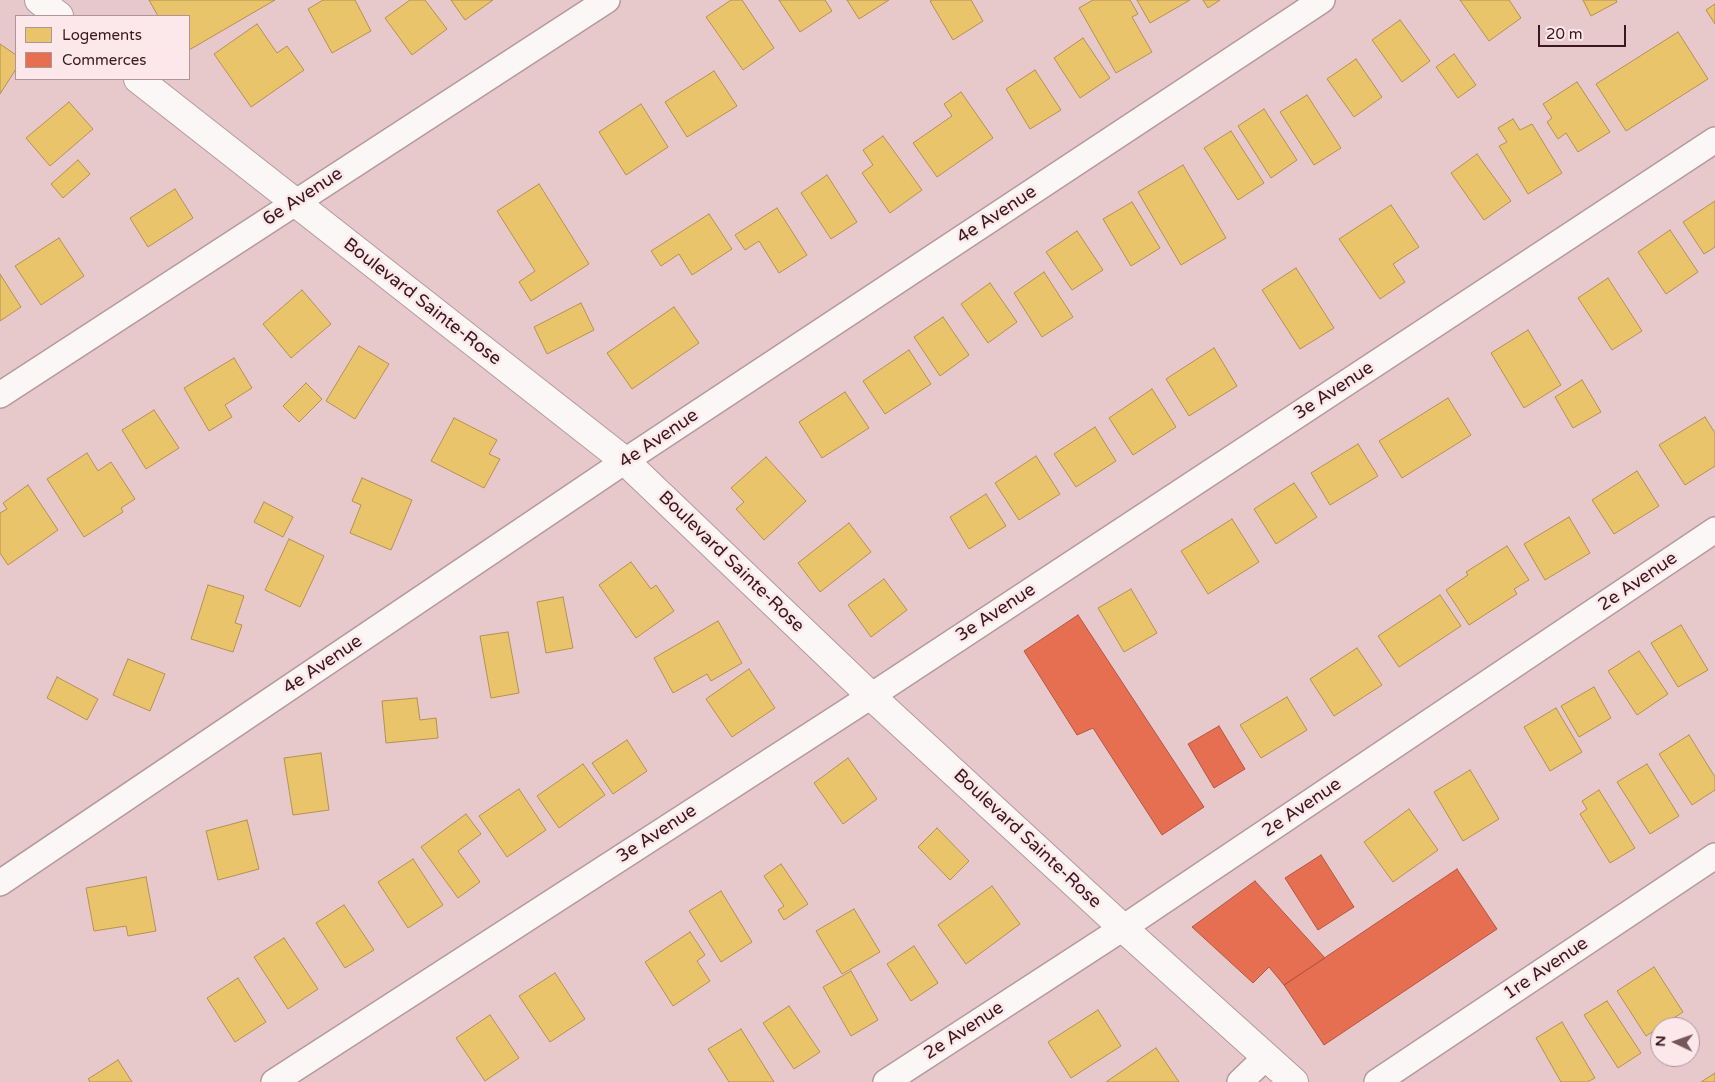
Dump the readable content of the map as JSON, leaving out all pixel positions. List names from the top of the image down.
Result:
{
  "streets": {
    "street": [
      "6e Avenue",
      "4e Avenue",
      "Boulevard Sainte-Rose",
      "3e Avenue",
      "2e Avenue",
      "1re Avenue"
    ]
  },
  "crossings": [
    ["6e Avenue", "Boulevard Sainte-Rose"],
    ["4e Avenue", "Boulevard Sainte-Rose"],
    ["Boulevard Sainte-Rose", "3e Avenue"],
    ["Boulevard Sainte-Rose", "2e Avenue"]
  ],
  "legend": ["Logements", "Commerces"],
  "scale_bar": "20 m",
  "north": "left"
}
